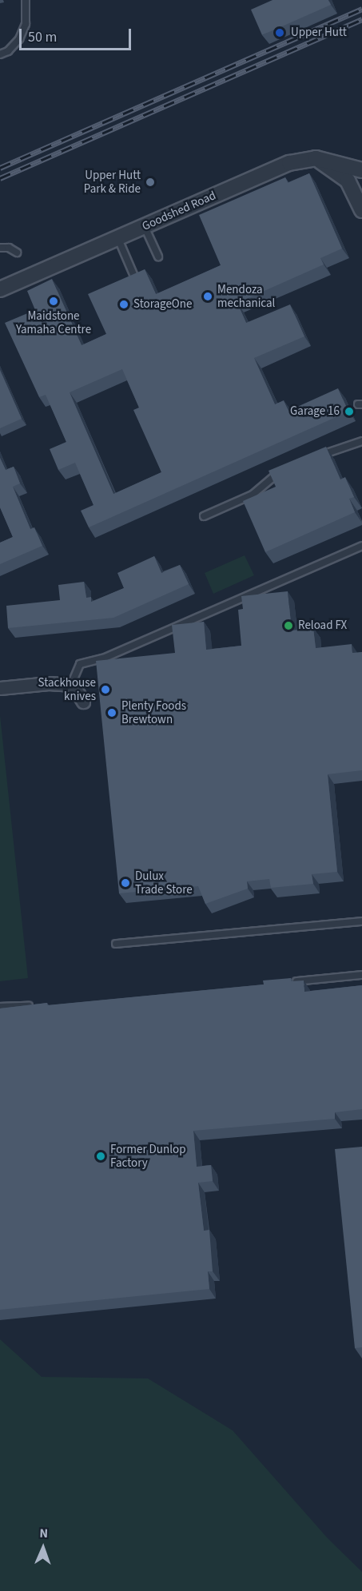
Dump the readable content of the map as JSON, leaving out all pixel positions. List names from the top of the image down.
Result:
{
  "streets": {
    "street": ["Goodshed Road"]
  },
  "places": [
    "Upper Hutt",
    "Upper Hutt Park & Ride",
    "Mendoza mechanical",
    "Maidstone Yamaha Centre",
    "StorageOne",
    "Garage 16",
    "Reload FX",
    "Stackhouse knives",
    "Plenty Foods Brewtown",
    "Dulux Trade Store",
    "Former Dunlop Factory"
  ],
  "scale_bar": "50 m",
  "north": "top"
}
